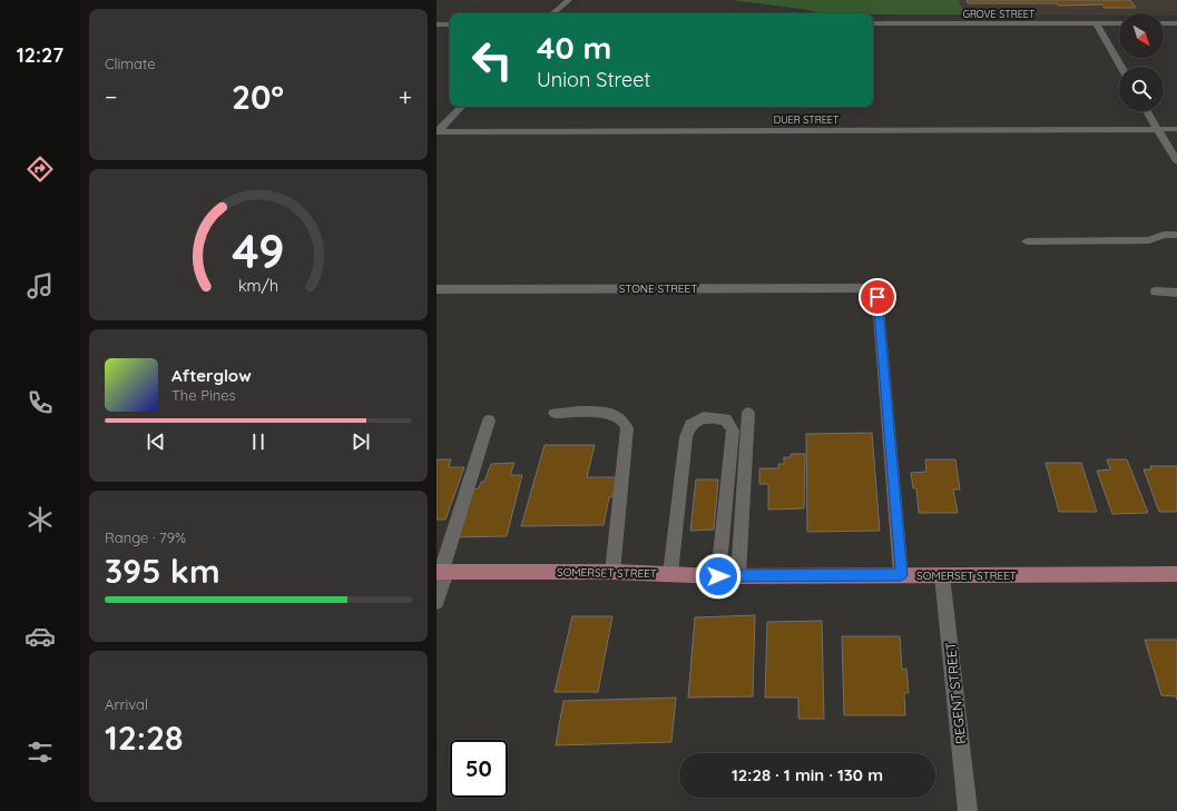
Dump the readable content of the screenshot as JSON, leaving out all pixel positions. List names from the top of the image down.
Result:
{
  "streets": {
    "main road": ["SOMERSET STREET"],
    "street": [
      "GROVE STREET",
      "DUER STREET",
      "STONE STREET",
      "REGENT STREET"
    ]
  },
  "crossings": [
    ["STONE STREET", "SOMERSET STREET"],
    ["SOMERSET STREET", "REGENT STREET"]
  ],
  "north": "bottom right",
  "page": {
    "tabs": "12:27",
    "tile": [
      "Climate",
      ["Range · 79%", "395 km"],
      ["Arrival", "12:28"]
    ],
    "turn": ["40 m", "Union Street"],
    "heat": ["−", "20°", "+"],
    "song": ["Afterglow", "The Pines"],
    "limit": "50",
    "trip": "12:28 · 1 min · 130 m",
    "gauge": ["49", "km/h"]
  }
}
